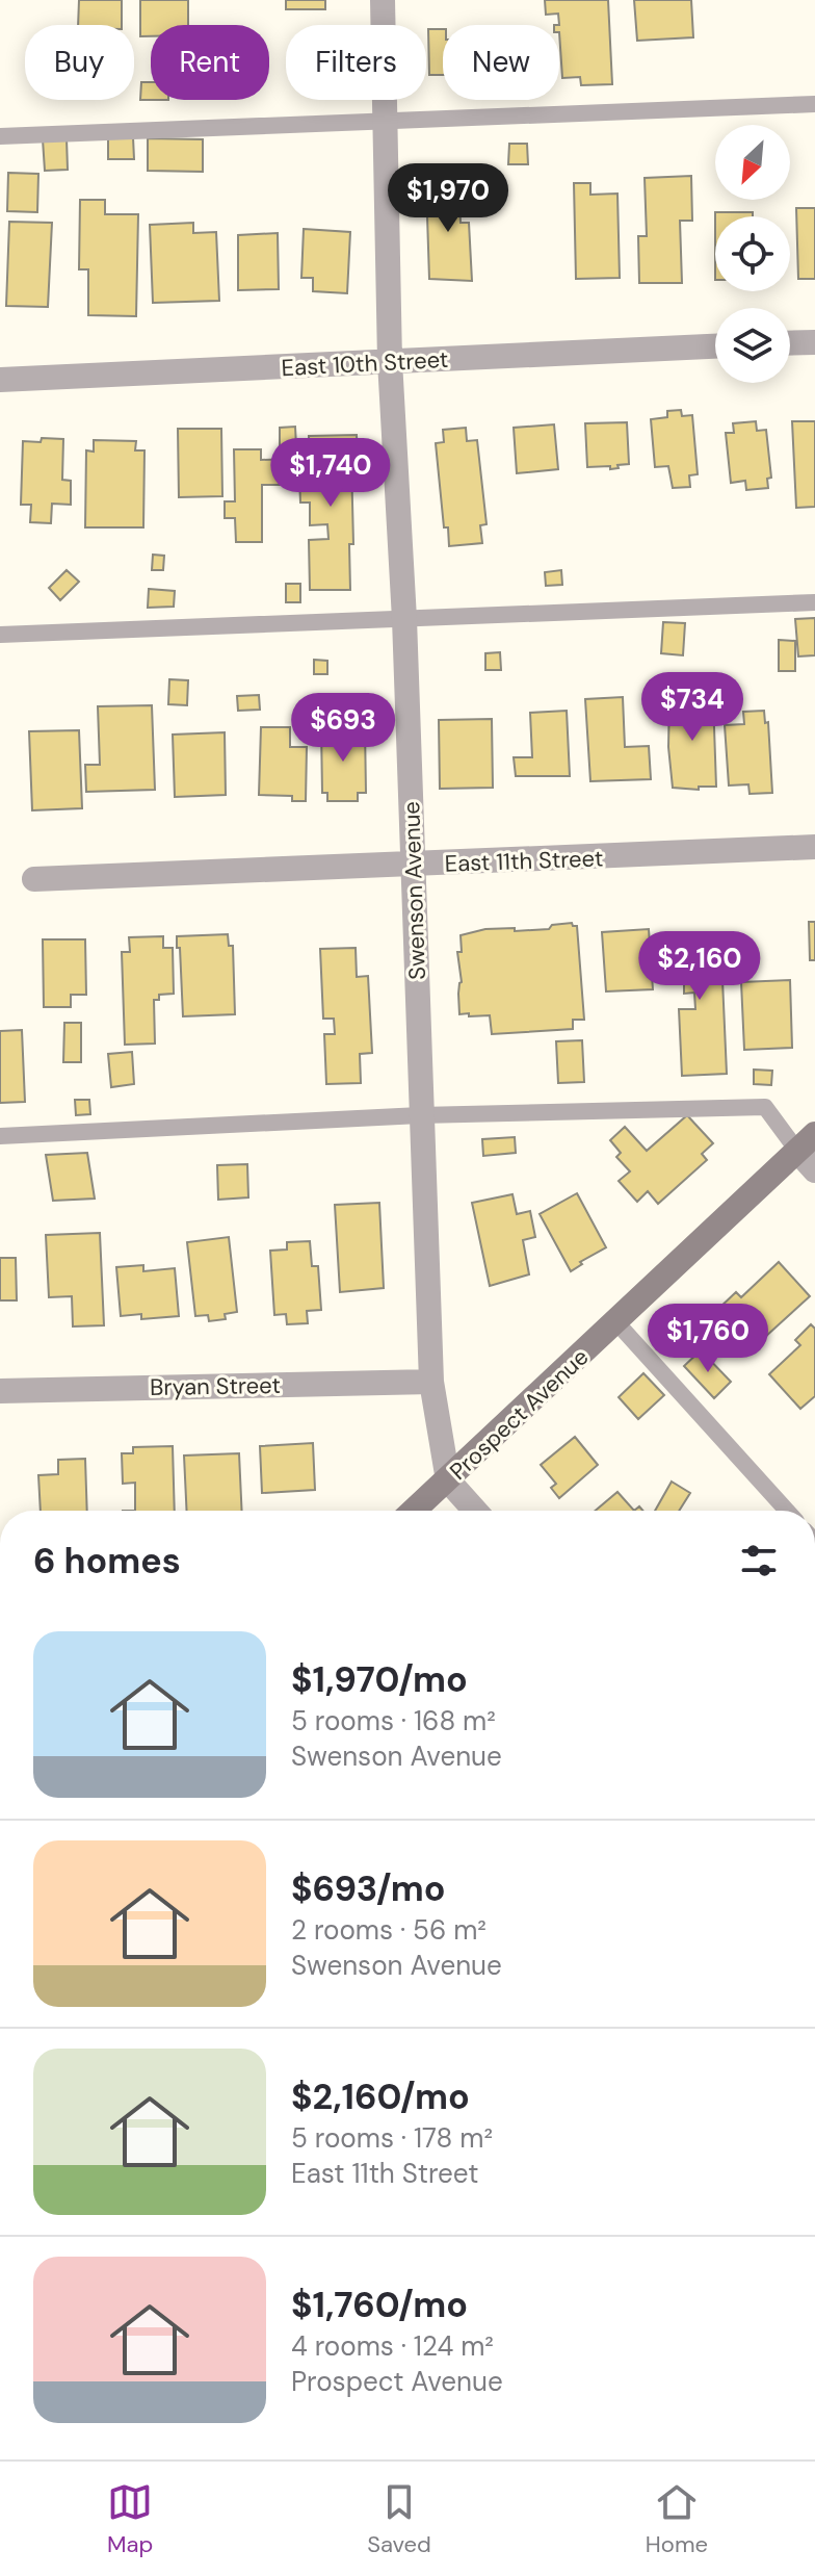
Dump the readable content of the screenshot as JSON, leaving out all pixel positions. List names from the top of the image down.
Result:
{
  "streets": {
    "street": [
      "East 10th Street",
      "East 11th Street",
      "Swenson Avenue",
      "Bryan Street",
      "Prospect Avenue"
    ]
  },
  "crossings": [
    ["East 10th Street", "Swenson Avenue"],
    ["East 11th Street", "Swenson Avenue"],
    ["Swenson Avenue", "Bryan Street"],
    ["Swenson Avenue", "Prospect Avenue"]
  ],
  "north": "bottom left",
  "page": {
    "chip": [
      "Buy",
      "Rent",
      "Filters",
      "New"
    ],
    "price": [
      "$1,970",
      "$1,740",
      "$734",
      "$693",
      "$2,160",
      "$1,760"
    ],
    "heading": "6 homes",
    "list": [
      {
        "name": "$1,970/mo",
        "note": "5 rooms · 168 m² · Swenson Avenue"
      },
      {
        "name": "$693/mo",
        "note": "2 rooms · 56 m² · Swenson Avenue"
      },
      {
        "name": "$2,160/mo",
        "note": "5 rooms · 178 m² · East 11th Street"
      },
      {
        "name": "$1,760/mo",
        "note": "4 rooms · 124 m² · Prospect Avenue"
      }
    ],
    "tabs": ["Map", "Saved", "Home"]
  }
}
